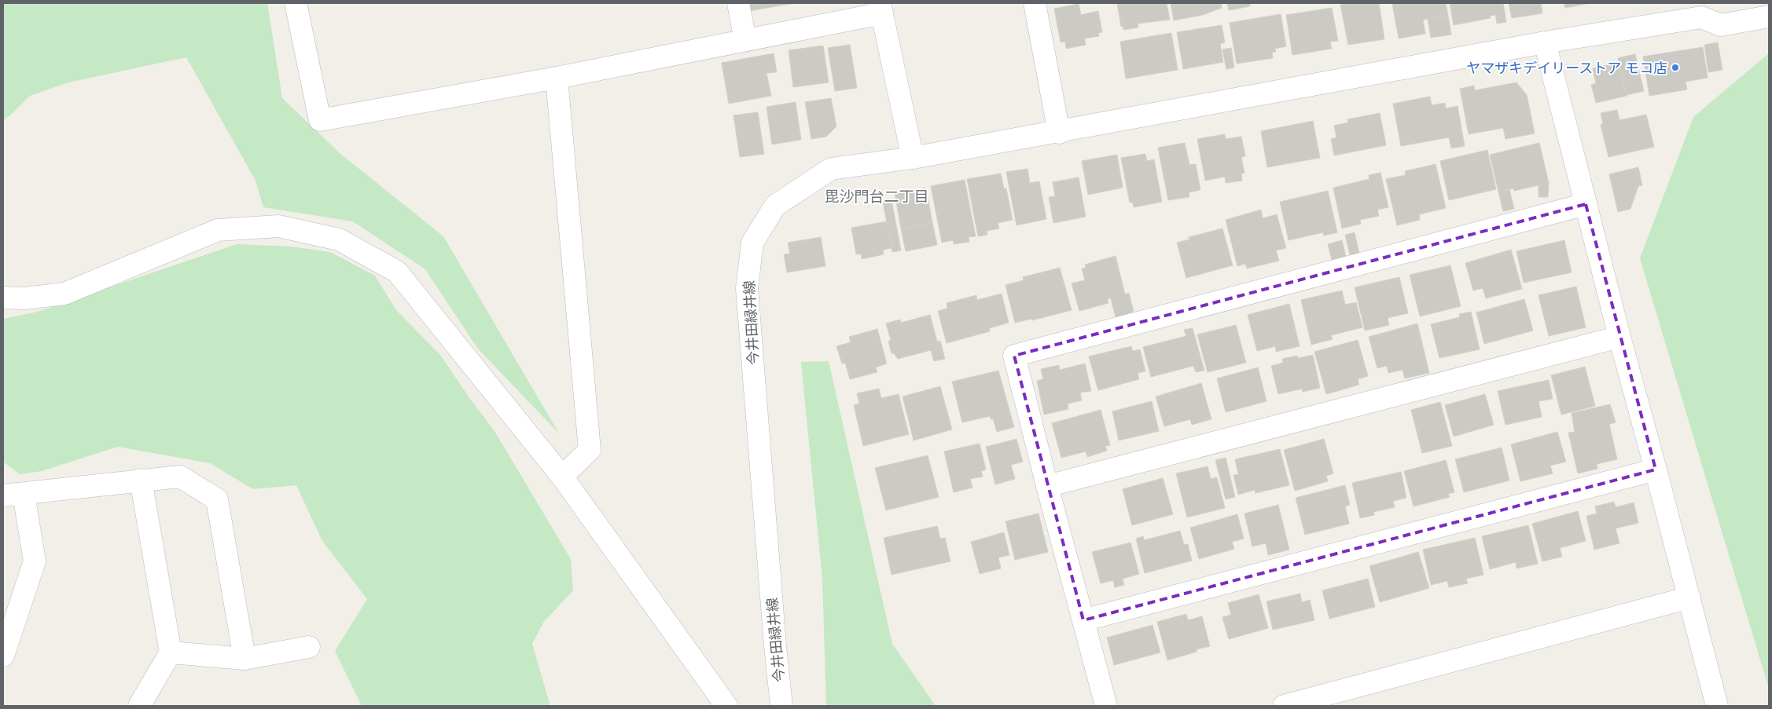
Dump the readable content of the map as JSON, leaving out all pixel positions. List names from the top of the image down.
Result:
{
  "streets": {
    "street": ["今井田緑井線"]
  },
  "districts": ["毘沙門台二丁目"],
  "places": ["ヤマザキデイリーストア モコ店"]
}
